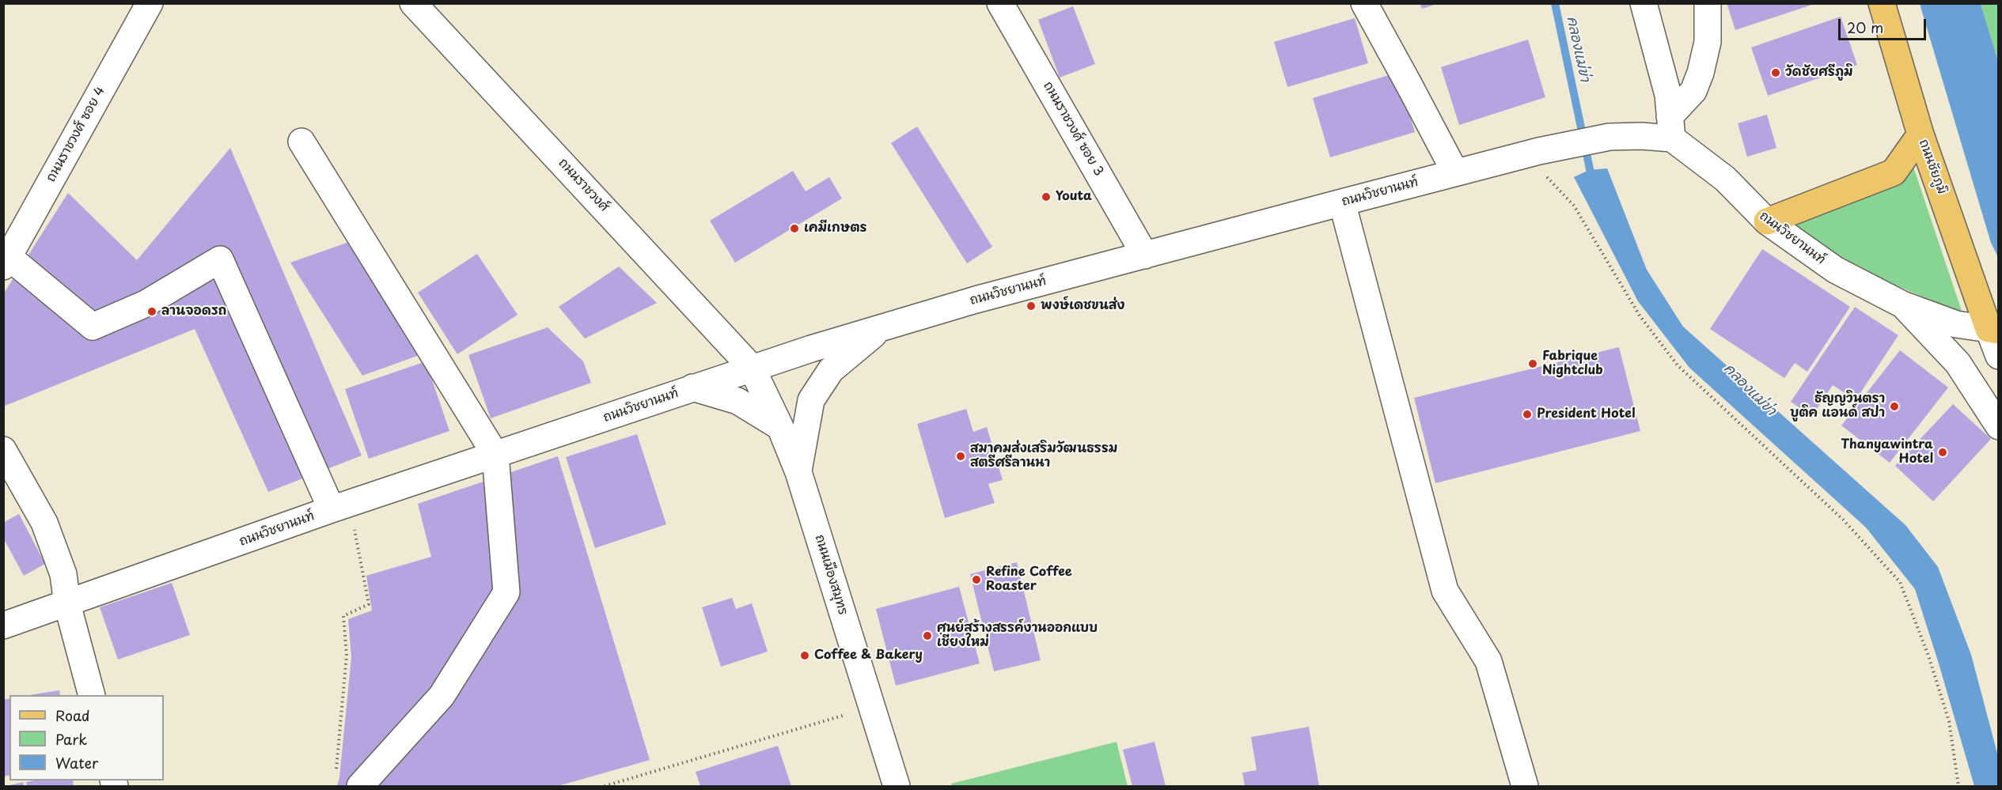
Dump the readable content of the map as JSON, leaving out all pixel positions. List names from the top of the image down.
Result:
{
  "streets": {
    "main road": ["ถนนชัยภูมิ"],
    "street": [
      "ถนนราชวงศ์ ซอย 3",
      "ถนนราชวงศ์ ซอย 4",
      "ถนนราชวงศ์",
      "ถนนวิชยานนท์",
      "ถนนเมืองสมุทร"
    ]
  },
  "crossings": [
    ["ถนนราชวงศ์ ซอย 3", "ถนนวิชยานนท์"],
    ["ถนนชัยภูมิ", "ถนนวิชยานนท์"],
    ["ถนนราชวงศ์", "ถนนวิชยานนท์"],
    ["ถนนราชวงศ์", "ถนนเมืองสมุทร"],
    ["ถนนวิชยานนท์", "ถนนเมืองสมุทร"]
  ],
  "water": ["คลองแม่ข่า"],
  "places": [
    "วัดชัยศรีภูมิ",
    "Youta",
    "เคมีเกษตร",
    "พงษ์เดชขนส่ง",
    "ลานจอดรถ",
    "Fabrique Nightclub",
    "ธัญญวินตรา บูติค แอนด์ สปา",
    "President Hotel",
    "Thanyawintra Hotel",
    "สมาคมส่งเสริมวัฒนธรรม สตรีศรีลานนา",
    "Refine Coffee Roaster",
    "ศูนย์สร้างสรรค์งานออกแบบ เชียงใหม่",
    "Coffee & Bakery"
  ],
  "legend": ["Road", "Park", "Water"],
  "scale_bar": "20 m"
}
